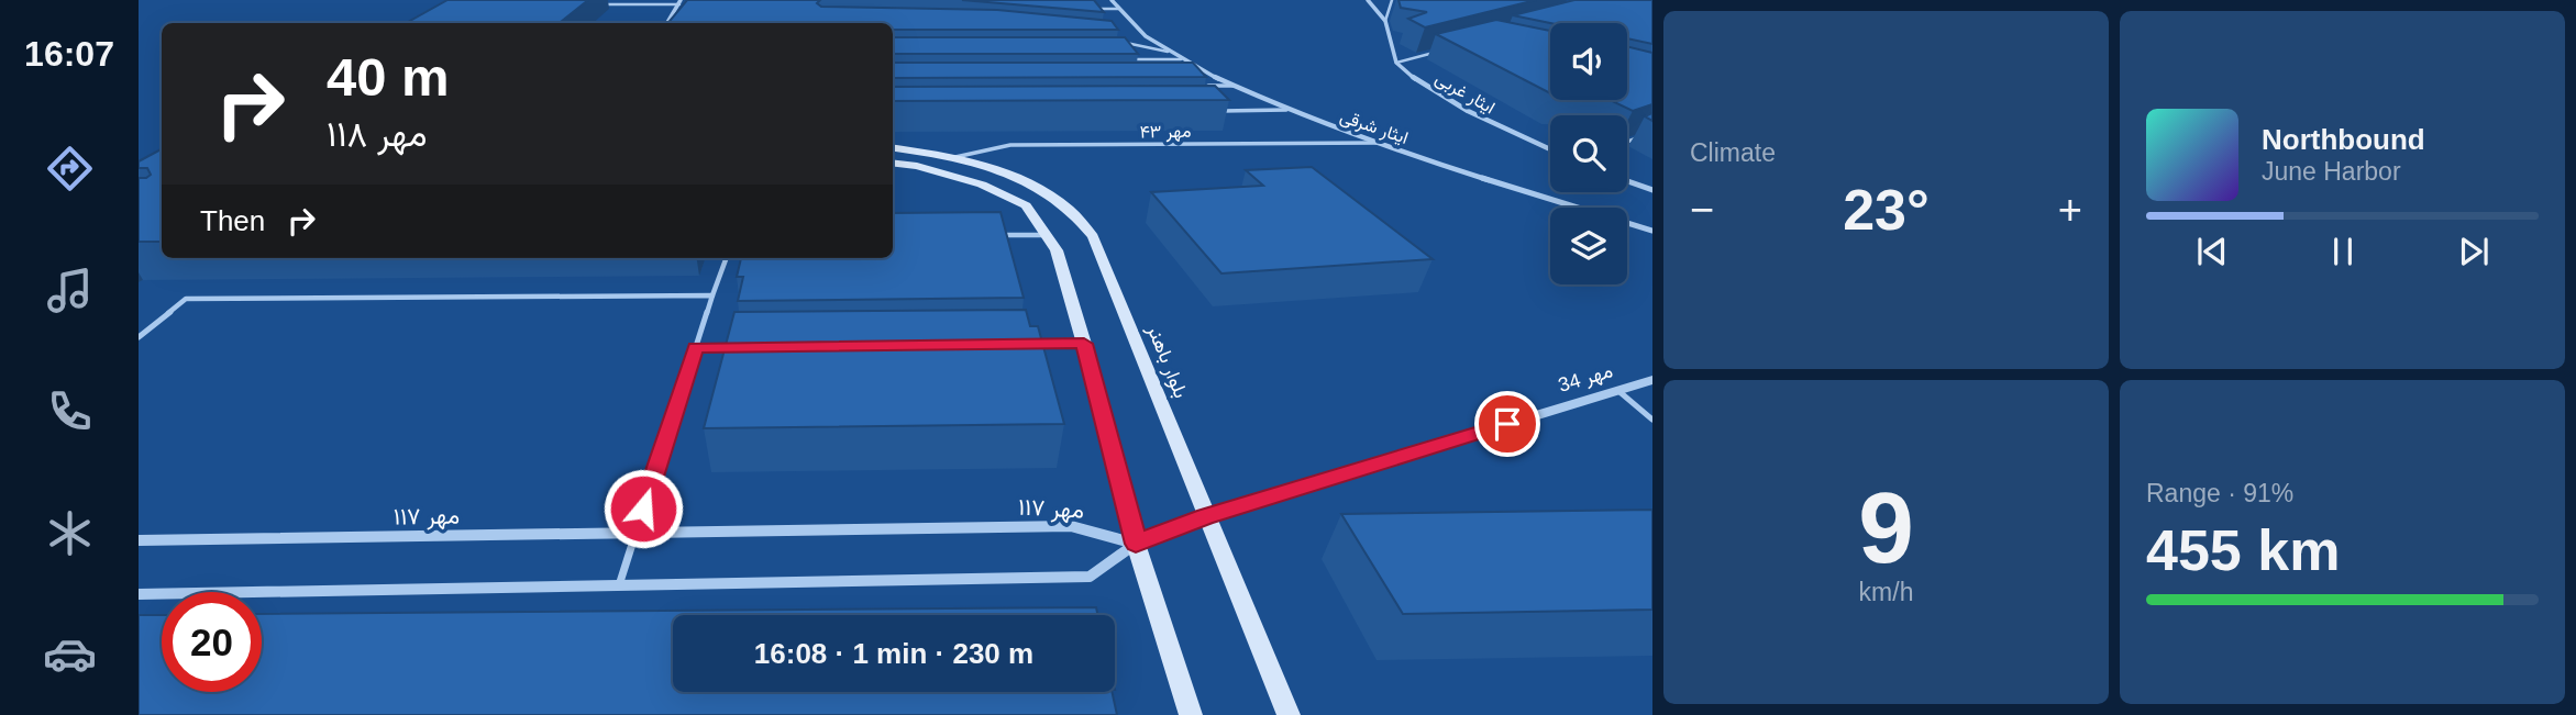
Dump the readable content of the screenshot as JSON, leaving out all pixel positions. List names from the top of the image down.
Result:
{
  "streets": {
    "main road": ["بلوار باهنر"],
    "street": [
      "ایثار غربی",
      "ایثار شرقی",
      "مهر 34",
      "مهر ۱۱۷"
    ],
    "lane": ["مهر ۴۳"]
  },
  "crossings": [
    ["ایثار شرقی", "مهر ۴۳"],
    ["مهر ۴۳", "بلوار باهنر"],
    ["بلوار باهنر", "مهر 34"],
    ["مهر 34", "مهر ۱۱۷"]
  ],
  "page": {
    "tabs": "16:07",
    "tile": [
      "Climate",
      ["9", "km/h"],
      ["Range · 91%", "455 km"]
    ],
    "turn": ["40 m", "مهر ۱۱۸"],
    "song": ["Northbound", "June Harbor"],
    "heat": ["−", "23°", "+"],
    "then": "Then",
    "limit": "20",
    "trip": "16:08 · 1 min · 230 m"
  }
}
